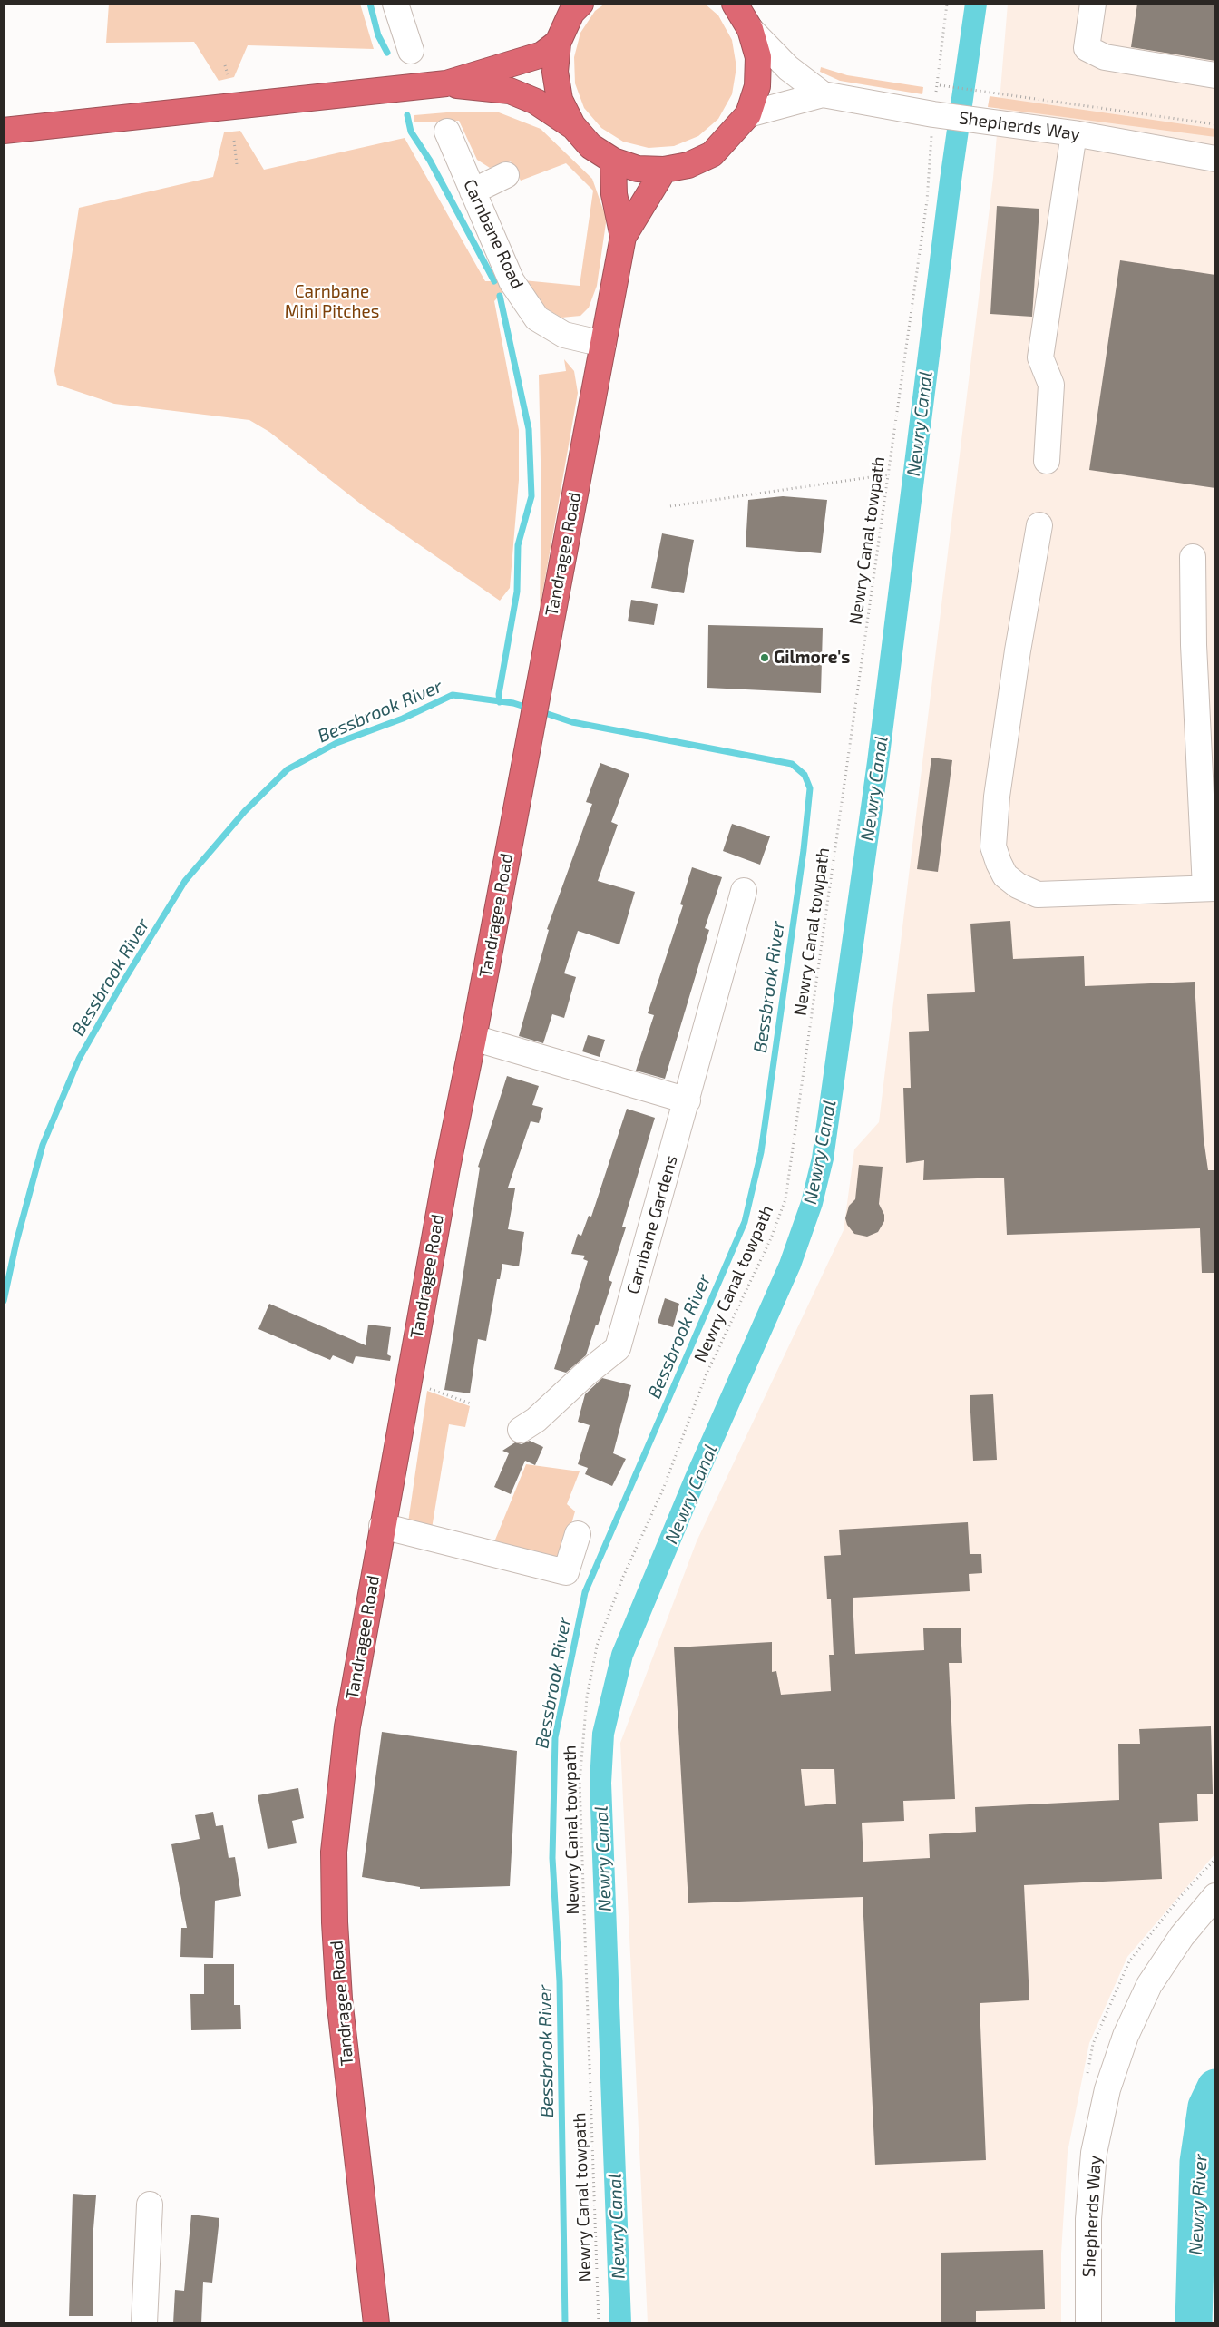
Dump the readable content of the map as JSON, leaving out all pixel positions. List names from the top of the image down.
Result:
{
  "streets": {
    "highway": ["Tandragee Road"],
    "street": ["Shepherds Way", "Carnbane Road", "Carnbane Gardens"],
    "path": ["Newry Canal towpath"]
  },
  "crossings": [
    ["Shepherds Way", "Newry Canal towpath"],
    ["Carnbane Road", "Tandragee Road"]
  ],
  "water": ["Newry Canal", "Bessbrook River", "Newry River"],
  "parks": ["Carnbane Mini Pitches"],
  "places": ["Gilmore's"]
}
